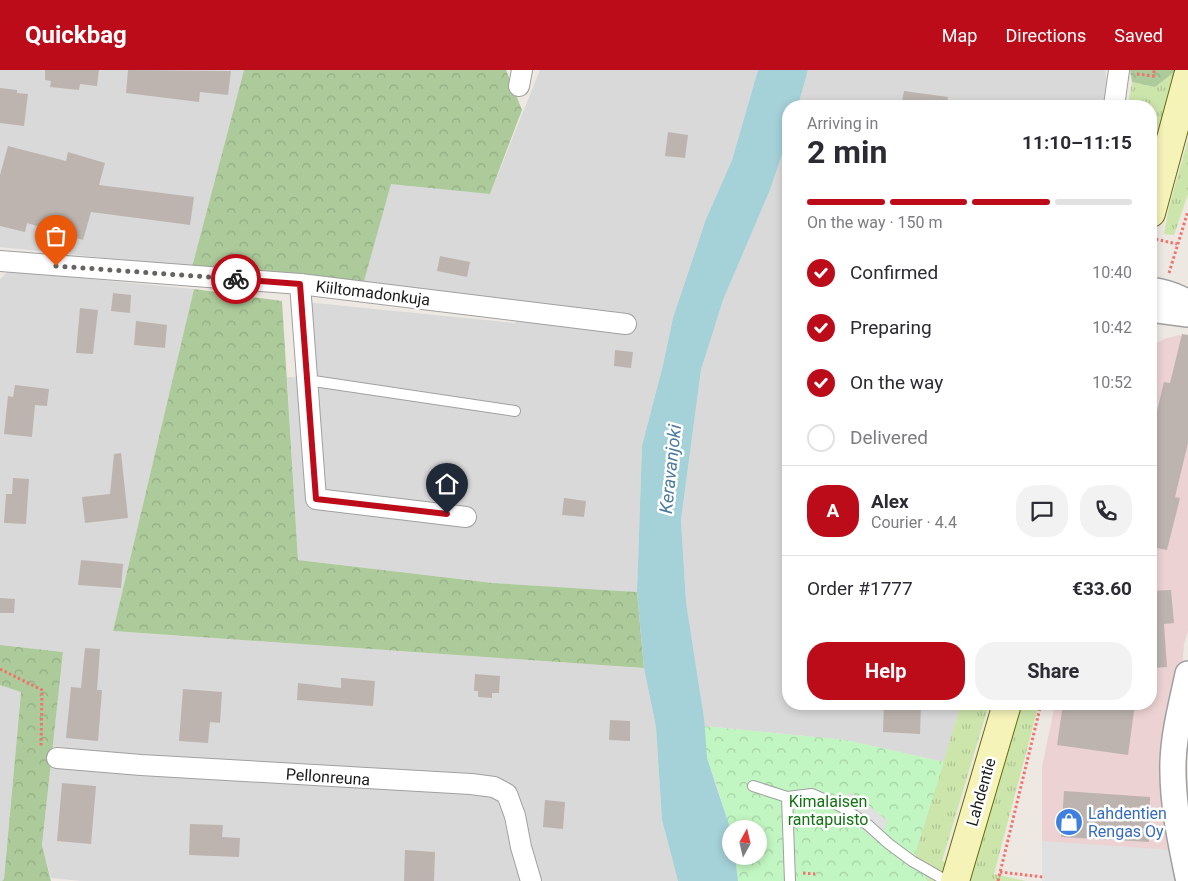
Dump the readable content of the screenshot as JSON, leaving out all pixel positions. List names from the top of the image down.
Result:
{
  "streets": {
    "main road": ["Lahdentie"],
    "street": ["Kiiltomadonkuja", "Pellonreuna"]
  },
  "water": ["Keravanjoki"],
  "parks": ["Kimalaisen rantapuisto"],
  "places": {
    "shop": ["Lahdentien Rengas Oy"]
  },
  "north": "top",
  "page": {
    "header": "Quickbag",
    "nav": ["Map", "Directions", "Saved"],
    "heading": ["2 min", "Arriving in", "11:10–11:15"],
    "panel": [
      "Alex",
      "Courier · 4.4",
      "Order #1777",
      "€33.60"
    ],
    "bar": "On the way · 150 m",
    "list": [
      ["Confirmed", "10:40"],
      ["Preparing", "10:42"],
      ["On the way", "10:52"],
      "Delivered"
    ],
    "round": "A",
    "buttons": ["Help", "Share"]
  }
}
